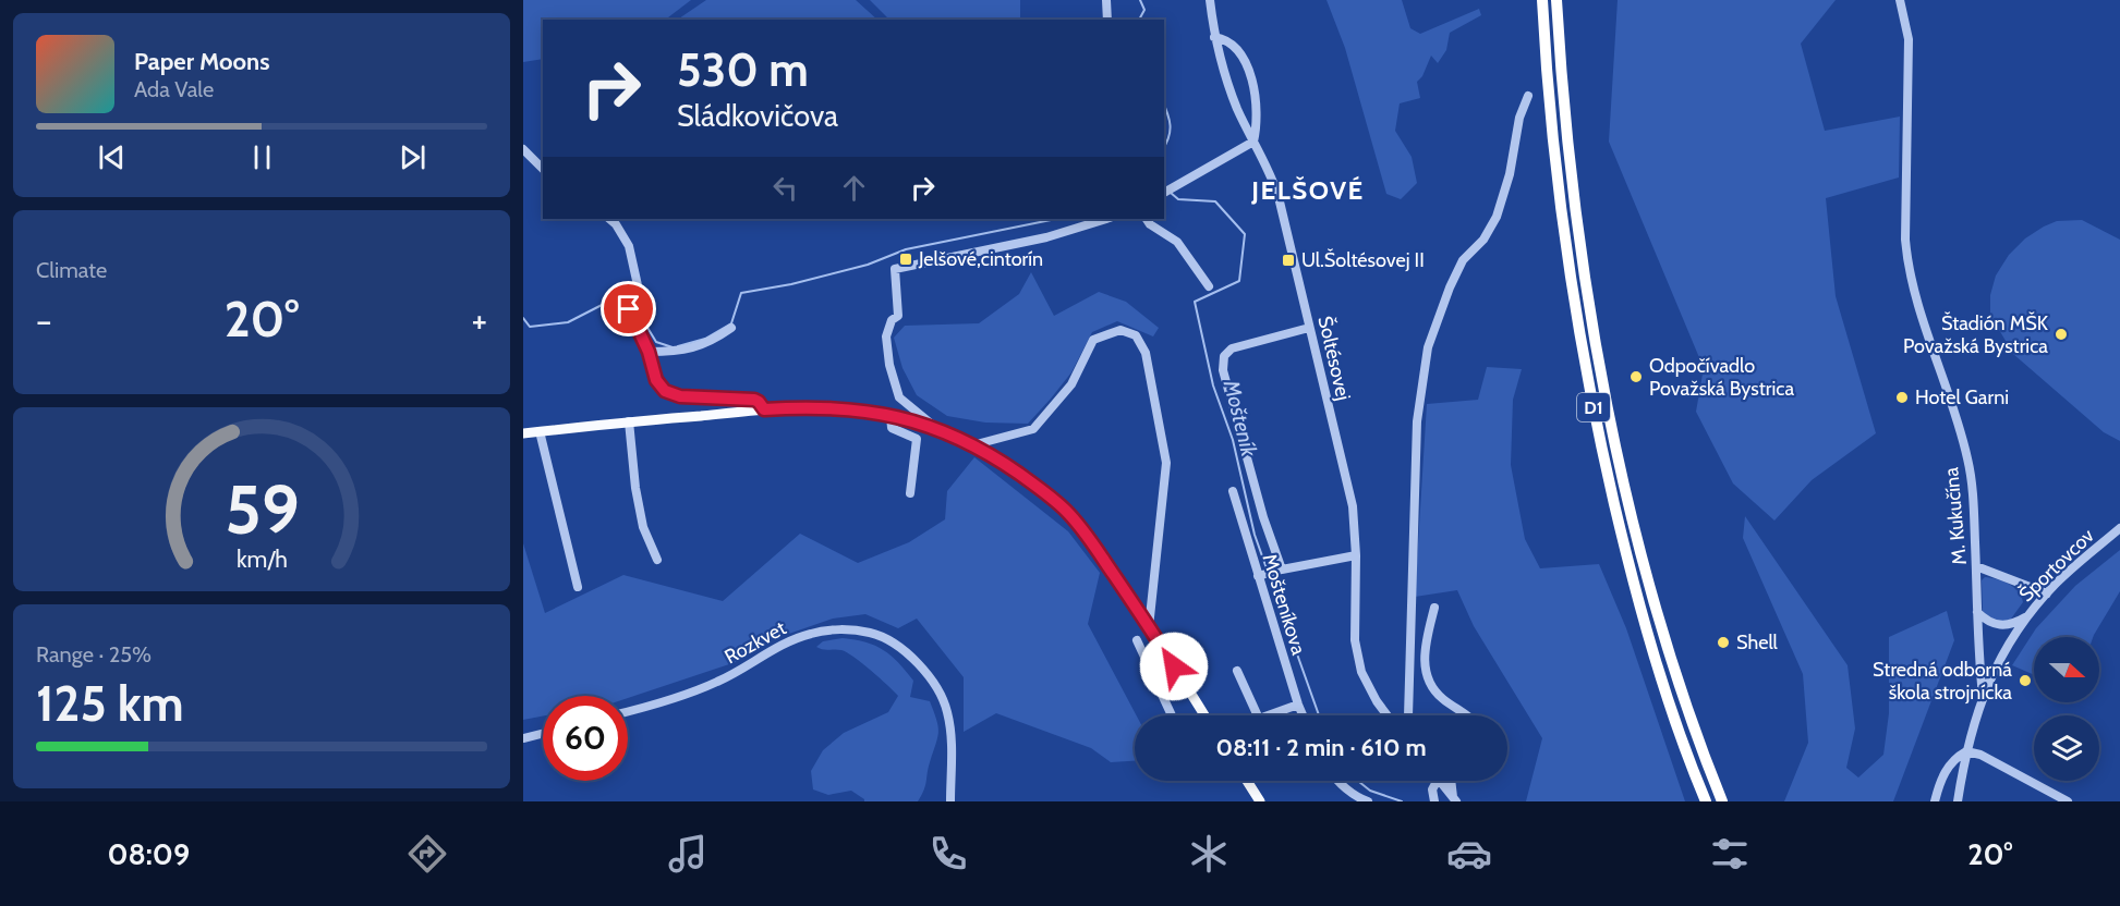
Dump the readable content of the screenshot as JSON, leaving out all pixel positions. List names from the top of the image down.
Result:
{
  "streets": {
    "highway": ["D1"],
    "street": [
      "Šoltésovej",
      "M. Kukučína",
      "Športovcov",
      "Mošteníkova",
      "Rozkvet"
    ]
  },
  "crossings": [
    ["Šoltésovej", "Mošteníkova"],
    ["M. Kukučína", "Športovcov"]
  ],
  "districts": ["JELŠOVÉ"],
  "water": ["Mošteník"],
  "places": {
    "transit": ["Jelšové,cintorín", "Ul.Šoltésovej II"],
    "other": [
      "Štadión MŠK Považská Bystrica",
      "Odpočívadlo Považská Bystrica",
      "Hotel Garni",
      "Shell",
      "Stredná odborná škola strojnícka"
    ]
  },
  "north": "right",
  "page": {
    "turn": ["530 m", "Sládkovičova"],
    "song": ["Paper Moons", "Ada Vale"],
    "tile": [
      "Climate",
      ["Range · 25%", "125 km"]
    ],
    "heat": ["−", "20°", "+"],
    "limit": "60",
    "trip": "08:11 · 2 min · 610 m",
    "tabs": ["08:09", "20°"],
    "gauge": ["59", "km/h"]
  }
}
